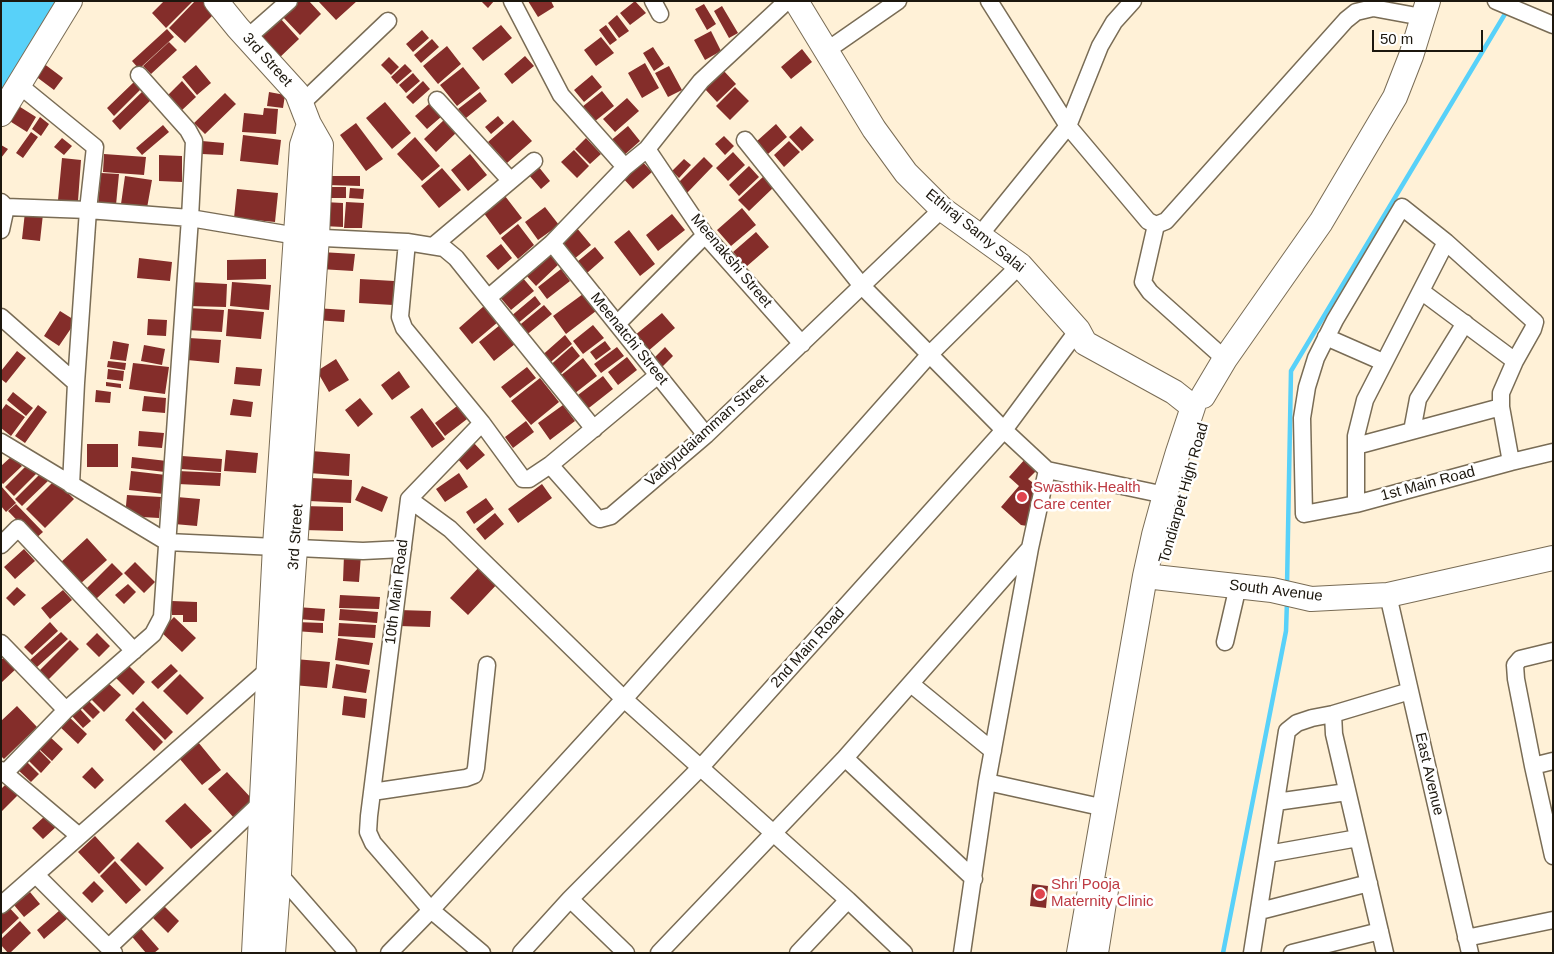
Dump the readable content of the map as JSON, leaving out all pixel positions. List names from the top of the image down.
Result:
{
  "streets": {
    "street": [
      "3rd Street",
      "Ethiraj Samy Salai",
      "Meenakshi Street",
      "Meenatchi Street",
      "Vadiyudaiamman Street",
      "1st Main Road",
      "Tondiarpet High Road",
      "South Avenue",
      "10th Main Road",
      "2nd Main Road",
      "East Avenue"
    ]
  },
  "crossings": [
    ["Ethiraj Samy Salai", "Vadiyudaiamman Street"],
    ["Ethiraj Samy Salai", "Tondiarpet High Road"],
    ["Ethiraj Samy Salai", "2nd Main Road"],
    ["Meenakshi Street", "Vadiyudaiamman Street"],
    ["Meenatchi Street", "Vadiyudaiamman Street"],
    ["Tondiarpet High Road", "South Avenue"],
    ["South Avenue", "East Avenue"]
  ],
  "places": ["Swasthik Health Care center", "Shri Pooja Maternity Clinic"],
  "scale_bar": "50 m"
}
